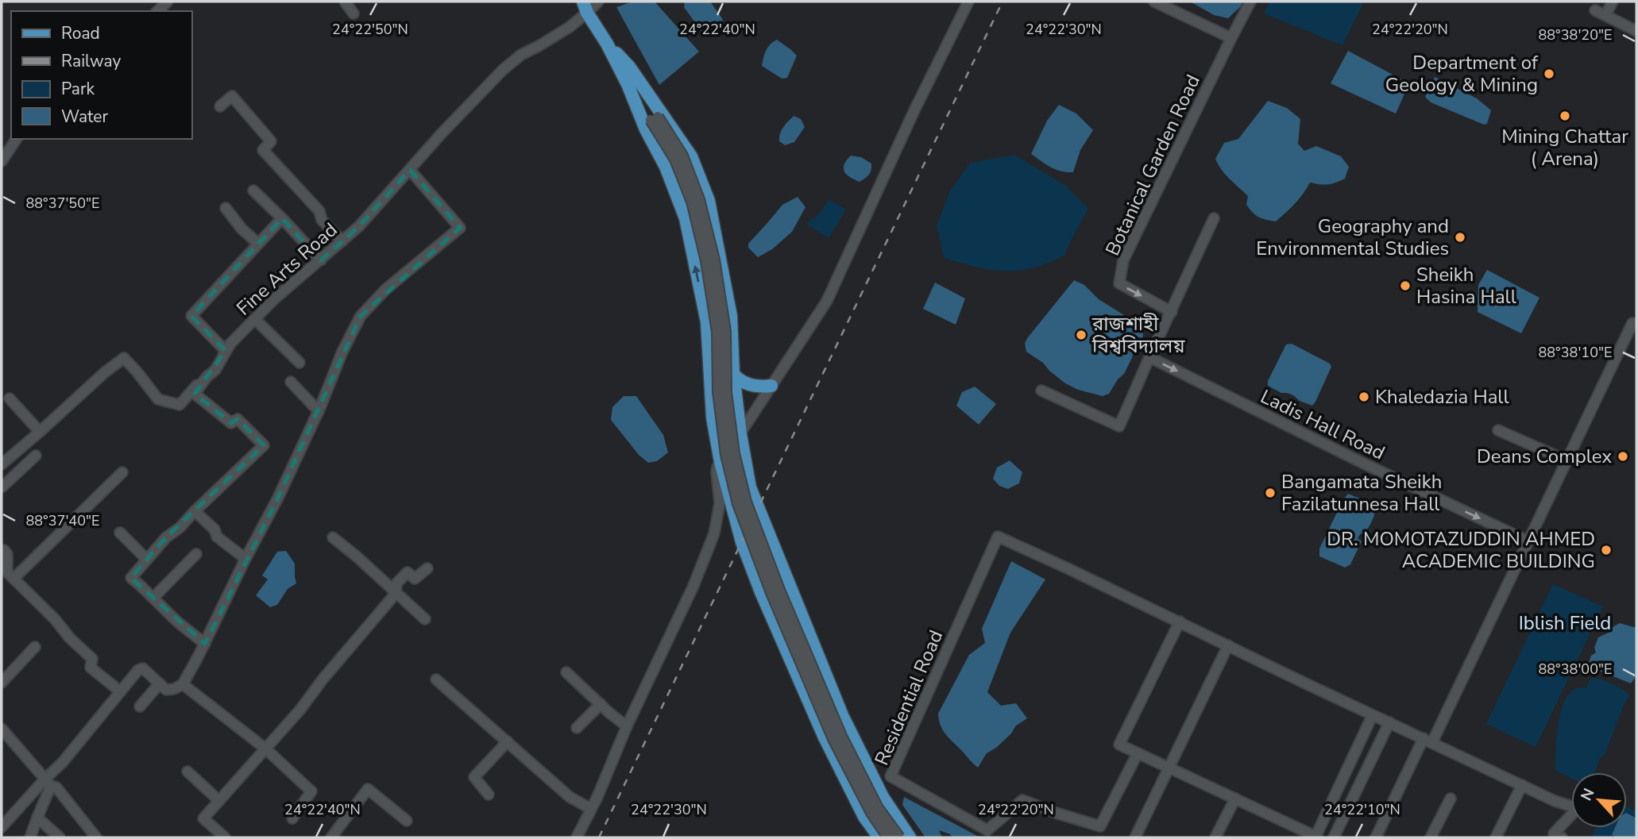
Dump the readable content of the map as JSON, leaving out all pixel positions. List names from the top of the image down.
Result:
{
  "streets": {
    "street": [
      "Botanical Garden Road",
      "Fine Arts Road",
      "Ladis Hall Road",
      "Residential Road"
    ]
  },
  "one_way": ["Ladis Hall Road"],
  "parks": ["Iblish Field"],
  "places": [
    "Department of Geology & Mining",
    "Mining Chattar ( Arena)",
    "Geography and Environmental Studies",
    "Sheikh Hasina Hall",
    "রাজশাহী বিশ্ববিদ্যালয়",
    "Khaledazia Hall",
    "Deans Complex",
    "Bangamata Sheikh Fazilatunnesa Hall",
    "DR. MOMOTAZUDDIN AHMED ACADEMIC BUILDING"
  ],
  "legend": [
    "Road",
    "Railway",
    "Park",
    "Water"
  ],
  "north": "top left",
  "coordinates": [
    "24°22'50\"N",
    "24°22'40\"N",
    "24°22'30\"N",
    "24°22'20\"N",
    "88°38'20\"E",
    "88°37'50\"E",
    "88°38'10\"E",
    "88°37'40\"E",
    "88°38'00\"E",
    "24°22'10\"N"
  ]
}
